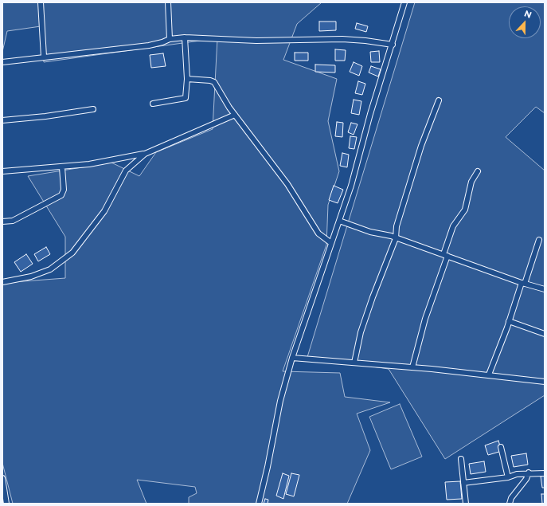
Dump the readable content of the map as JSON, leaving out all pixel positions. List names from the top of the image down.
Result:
{
  "north": "top"
}
